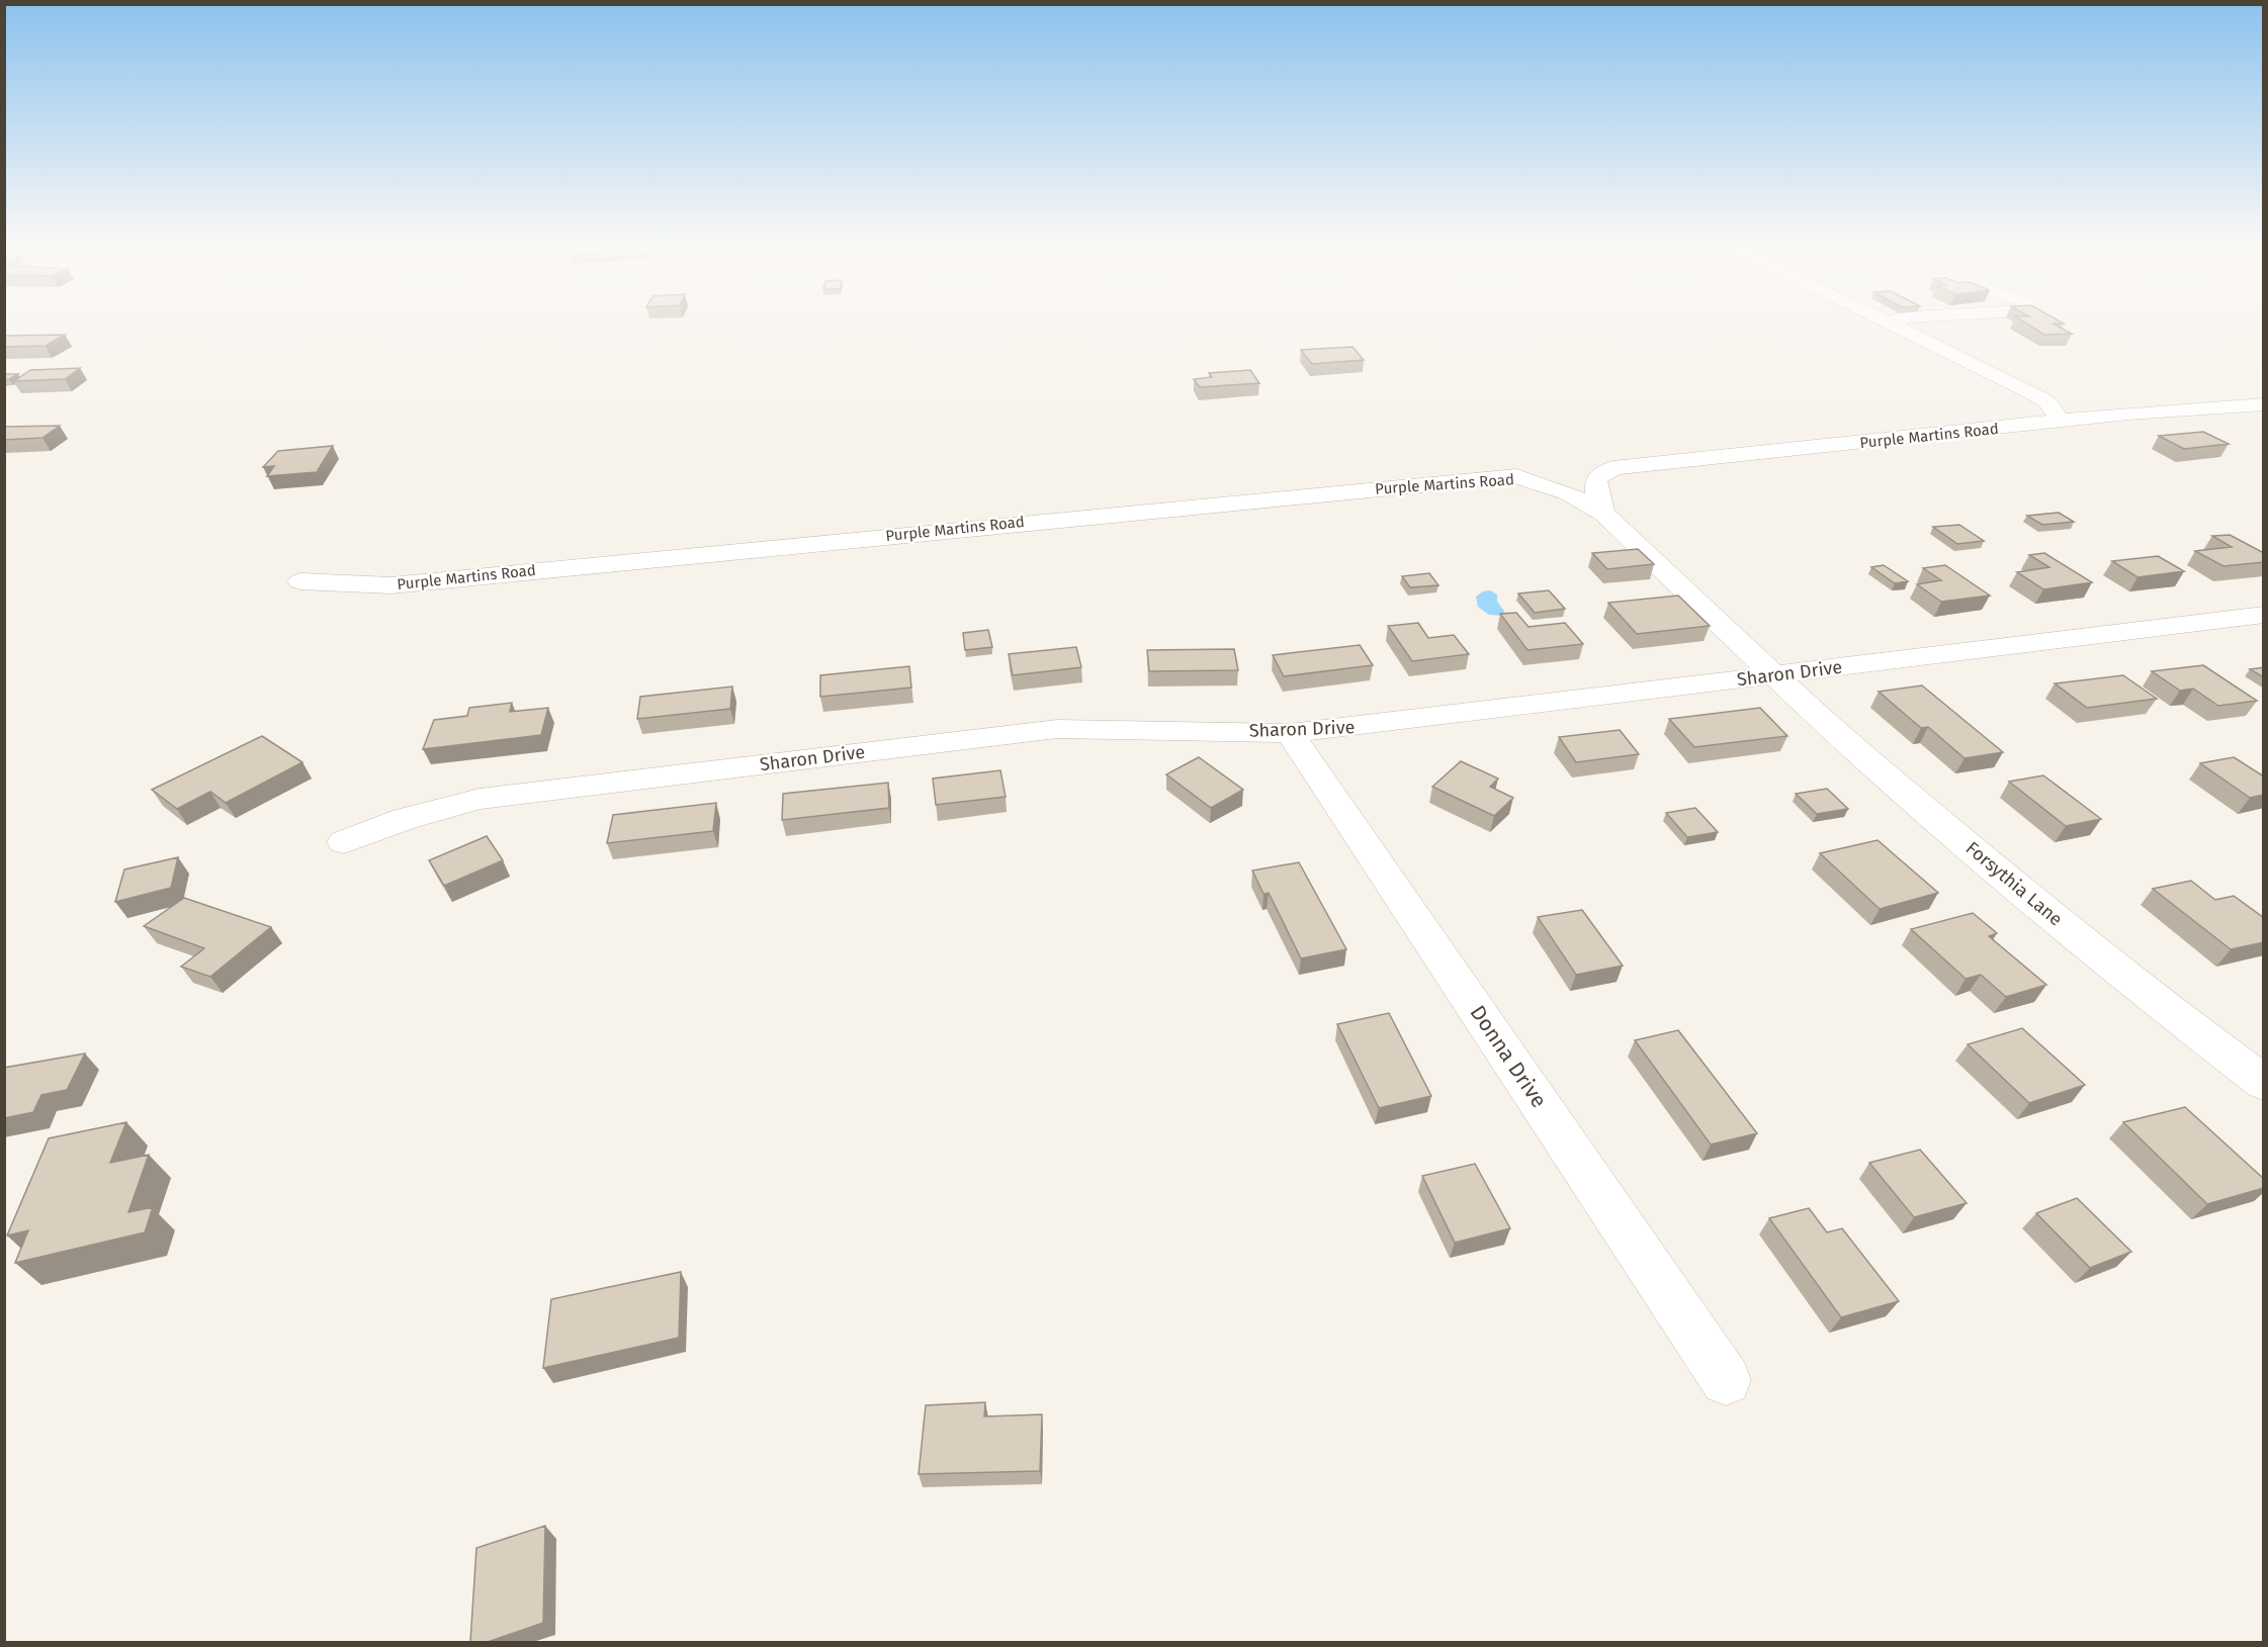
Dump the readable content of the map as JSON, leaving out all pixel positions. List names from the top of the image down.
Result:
{
  "streets": {
    "street": [
      "Purple Martins Road",
      "Sharon Drive",
      "Forsythia Lane",
      "Donna Drive"
    ]
  },
  "crossings": [
    ["Purple Martins Road", "Sharon Drive"],
    ["Purple Martins Road", "Forsythia Lane"],
    ["Sharon Drive", "Forsythia Lane"],
    ["Sharon Drive", "Donna Drive"]
  ]
}
